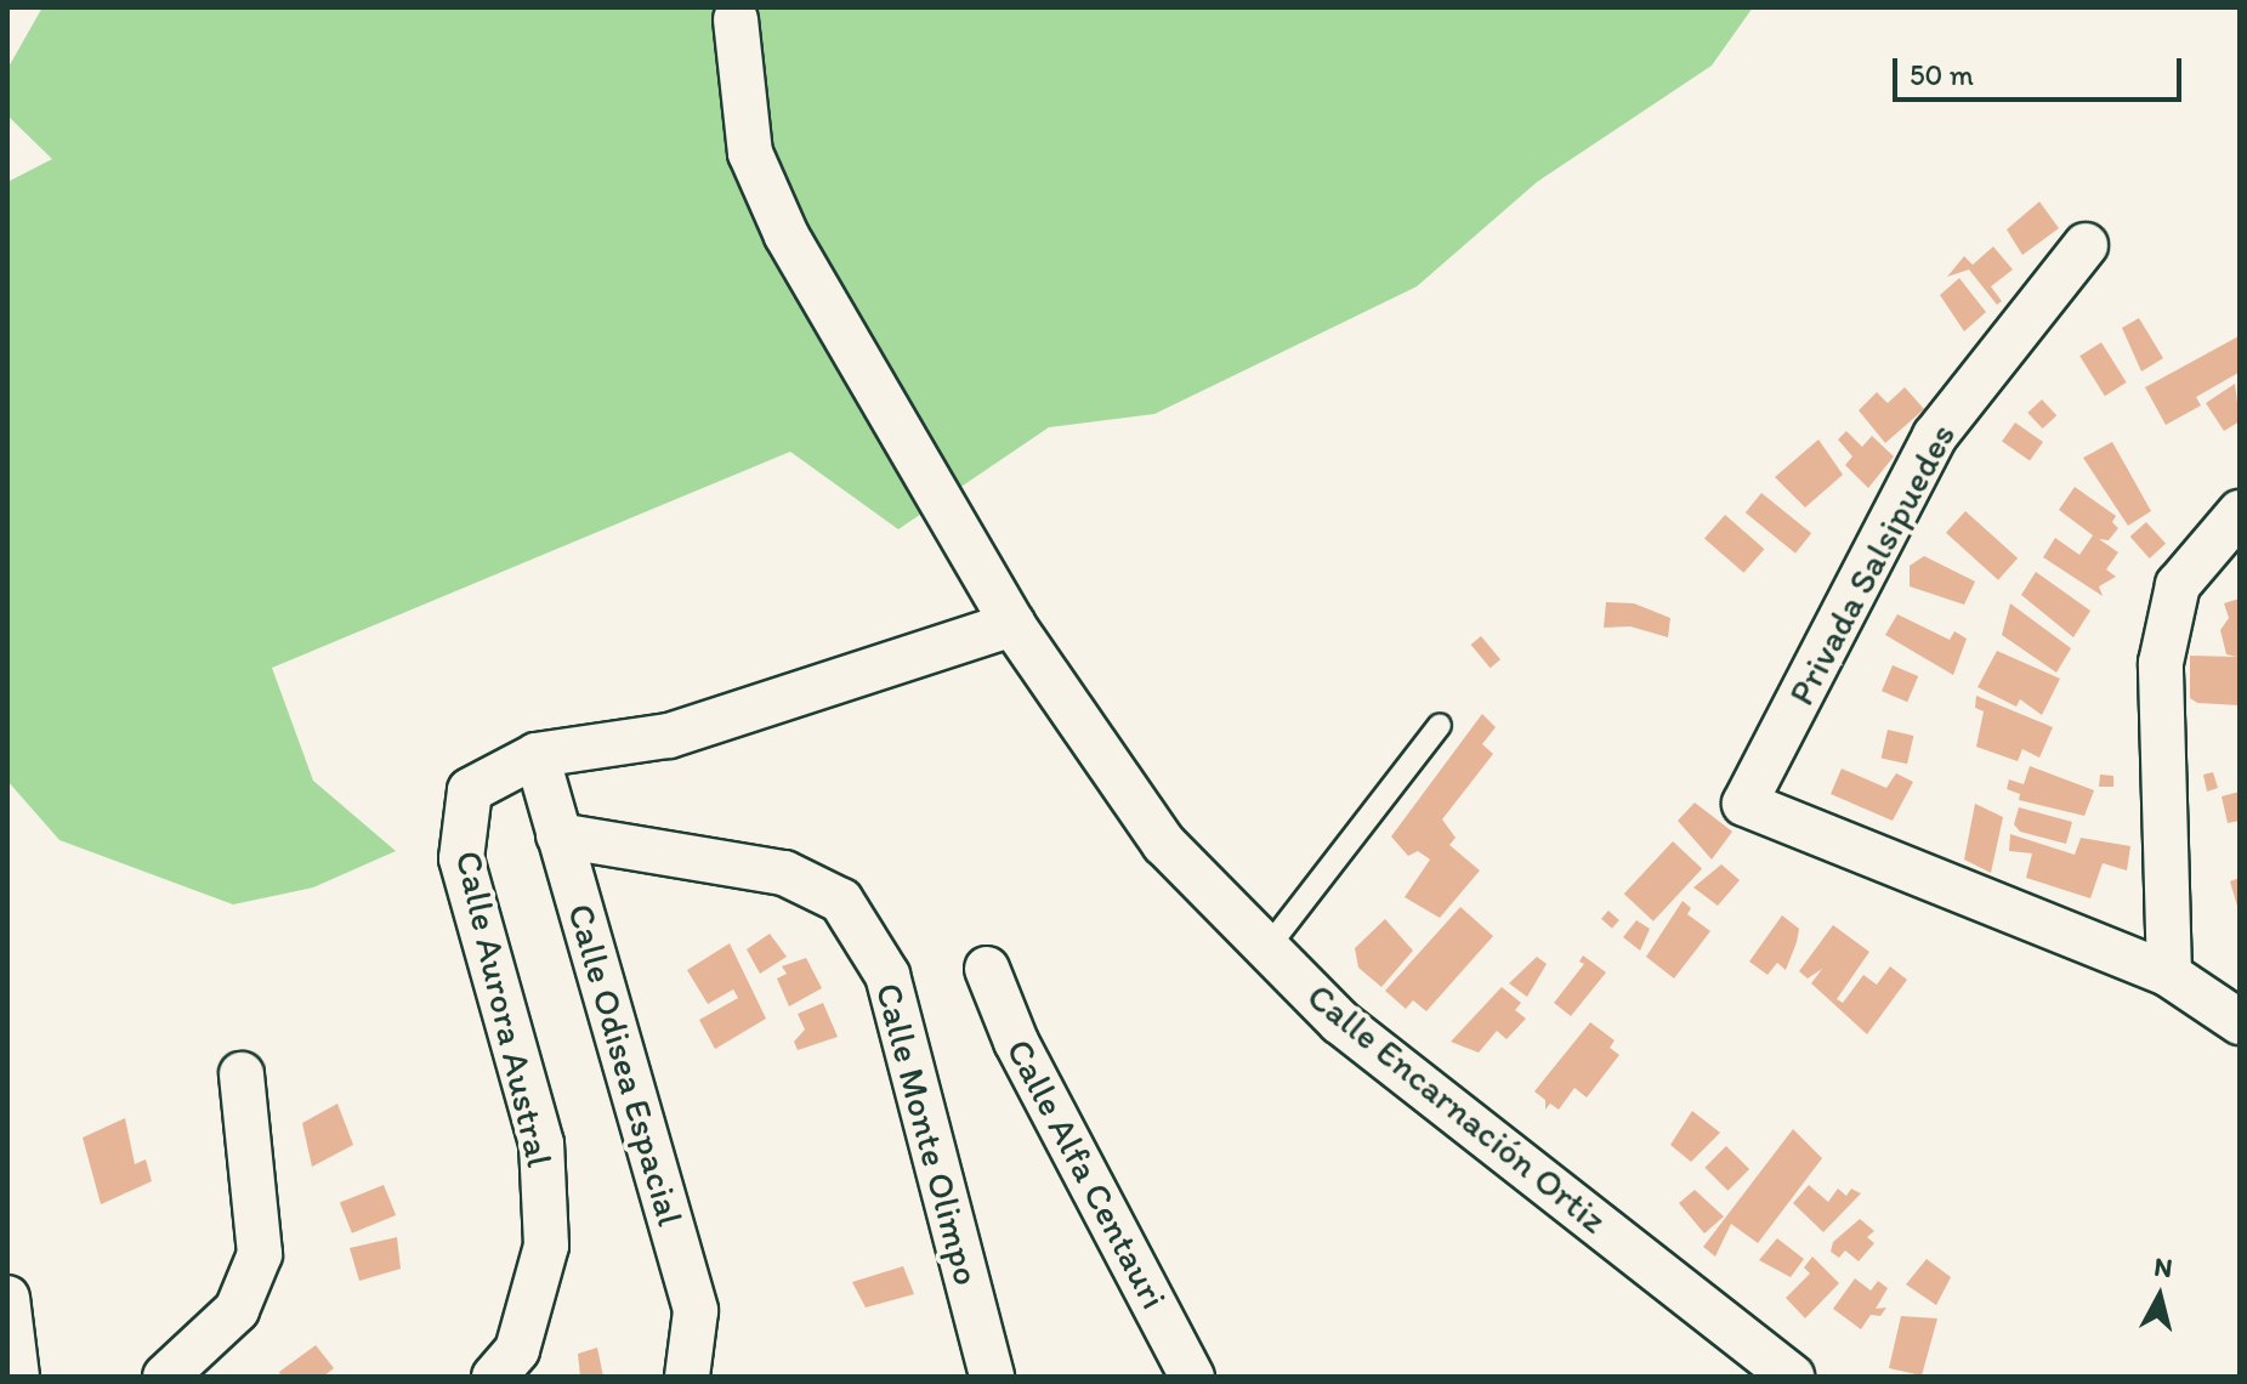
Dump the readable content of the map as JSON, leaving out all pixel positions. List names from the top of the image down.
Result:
{
  "streets": {
    "street": [
      "Privada Salsipuedes",
      "Calle Aurora Austral",
      "Calle Odisea Espacial",
      "Calle Encarnación Ortiz",
      "Calle Monte Olimpo",
      "Calle Alfa Centauri"
    ]
  },
  "crossings": [
    ["Calle Aurora Austral", "Calle Odisea Espacial"],
    ["Calle Aurora Austral", "Calle Encarnación Ortiz"],
    ["Calle Odisea Espacial", "Calle Monte Olimpo"]
  ],
  "scale_bar": "50 m",
  "north": "top"
}
